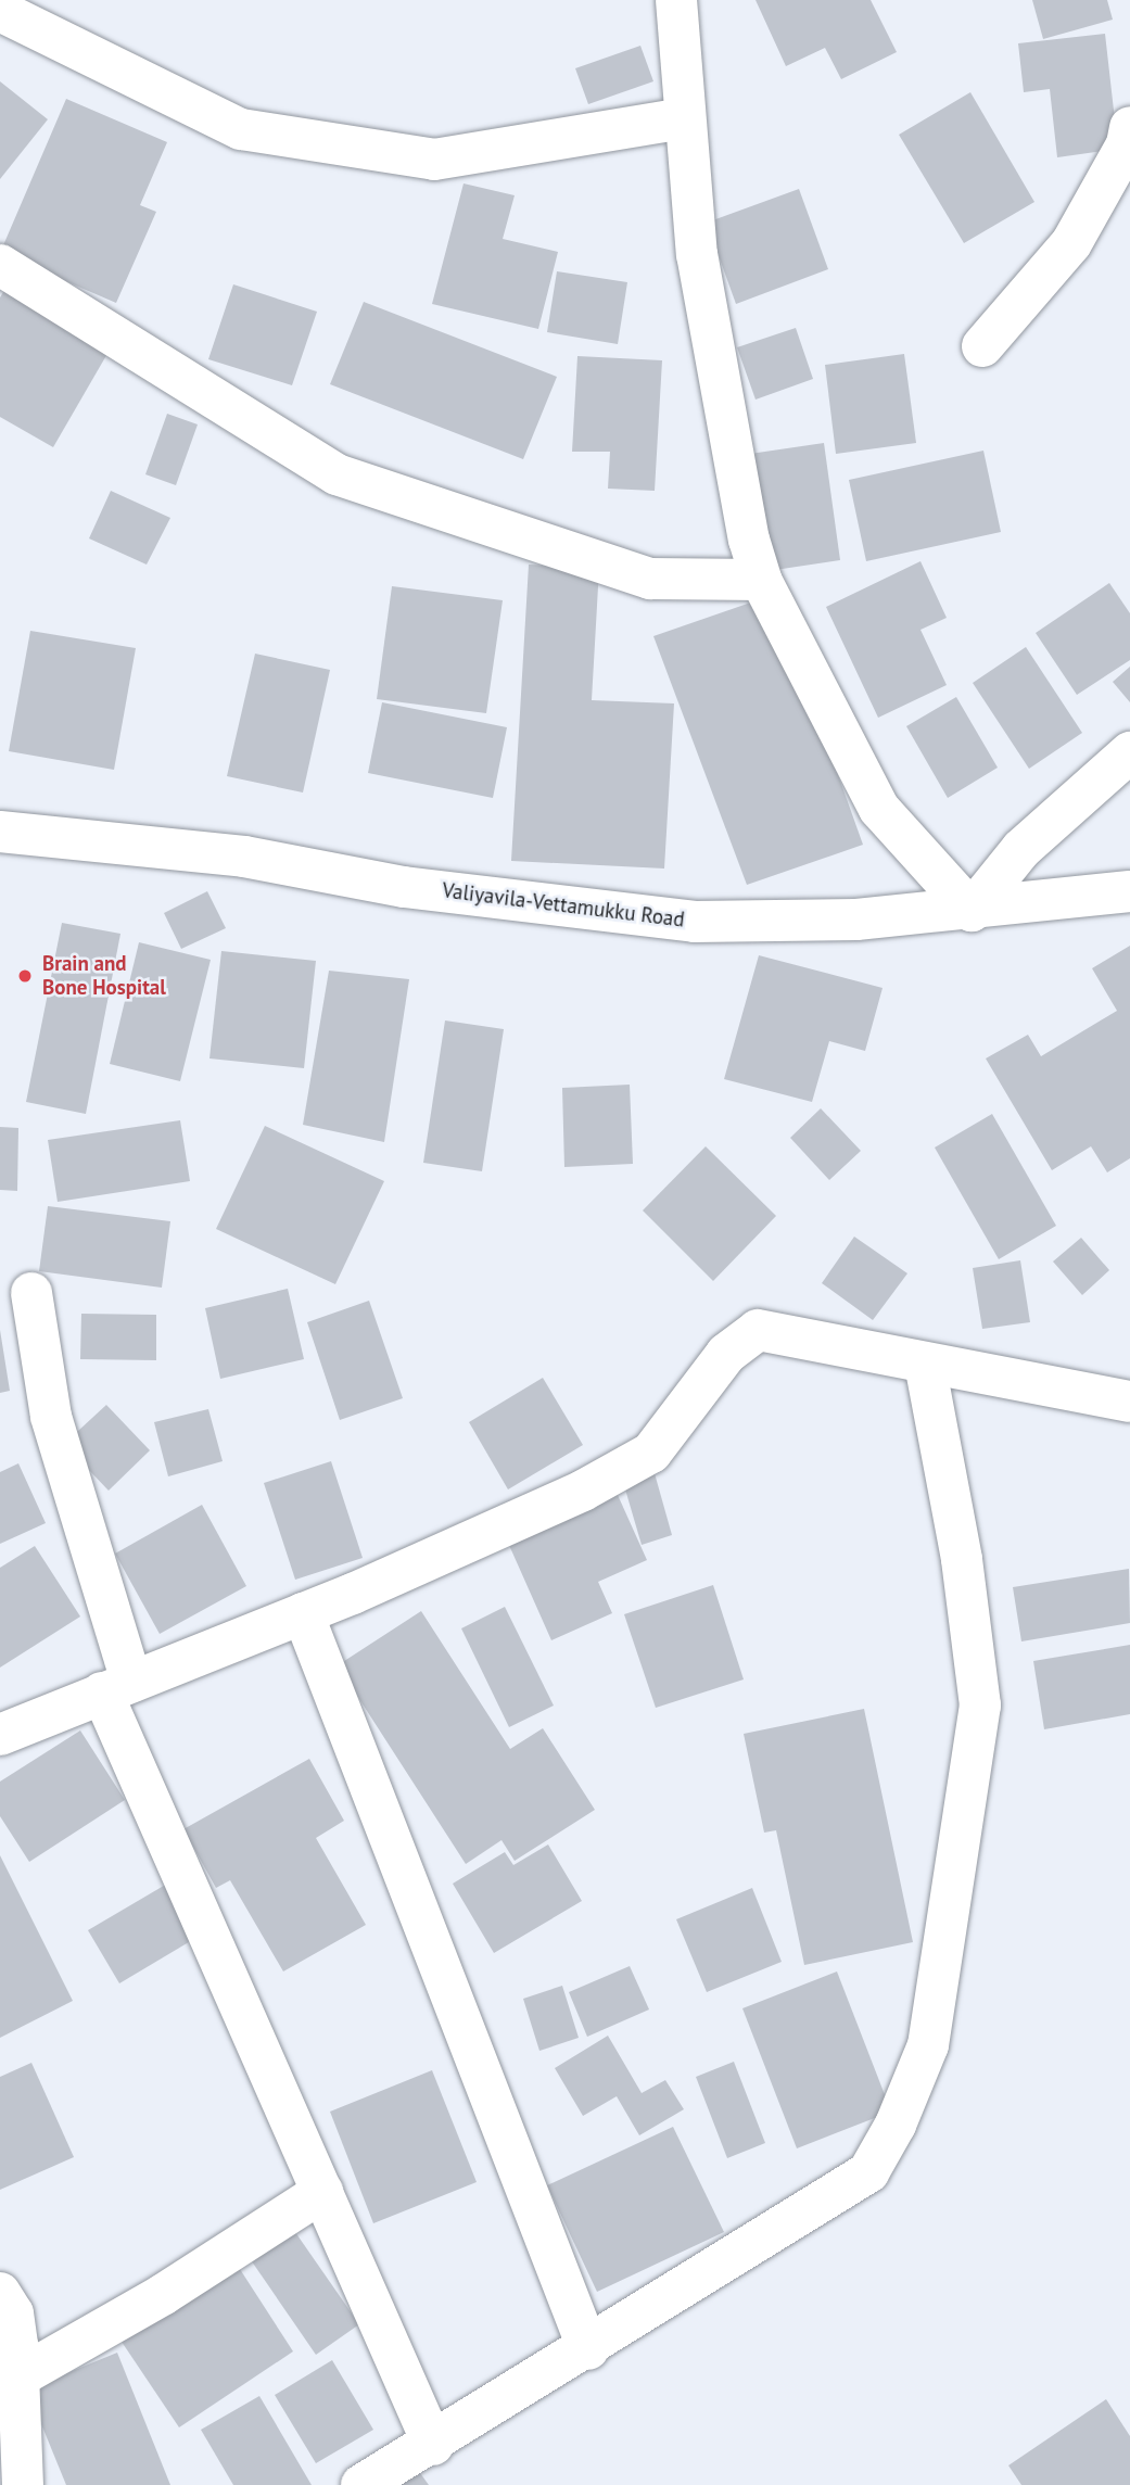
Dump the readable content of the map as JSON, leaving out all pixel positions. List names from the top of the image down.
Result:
{
  "streets": {
    "street": ["Valiyavila-Vettamukku Road"]
  },
  "places": ["Brain and Bone Hospital"]
}
